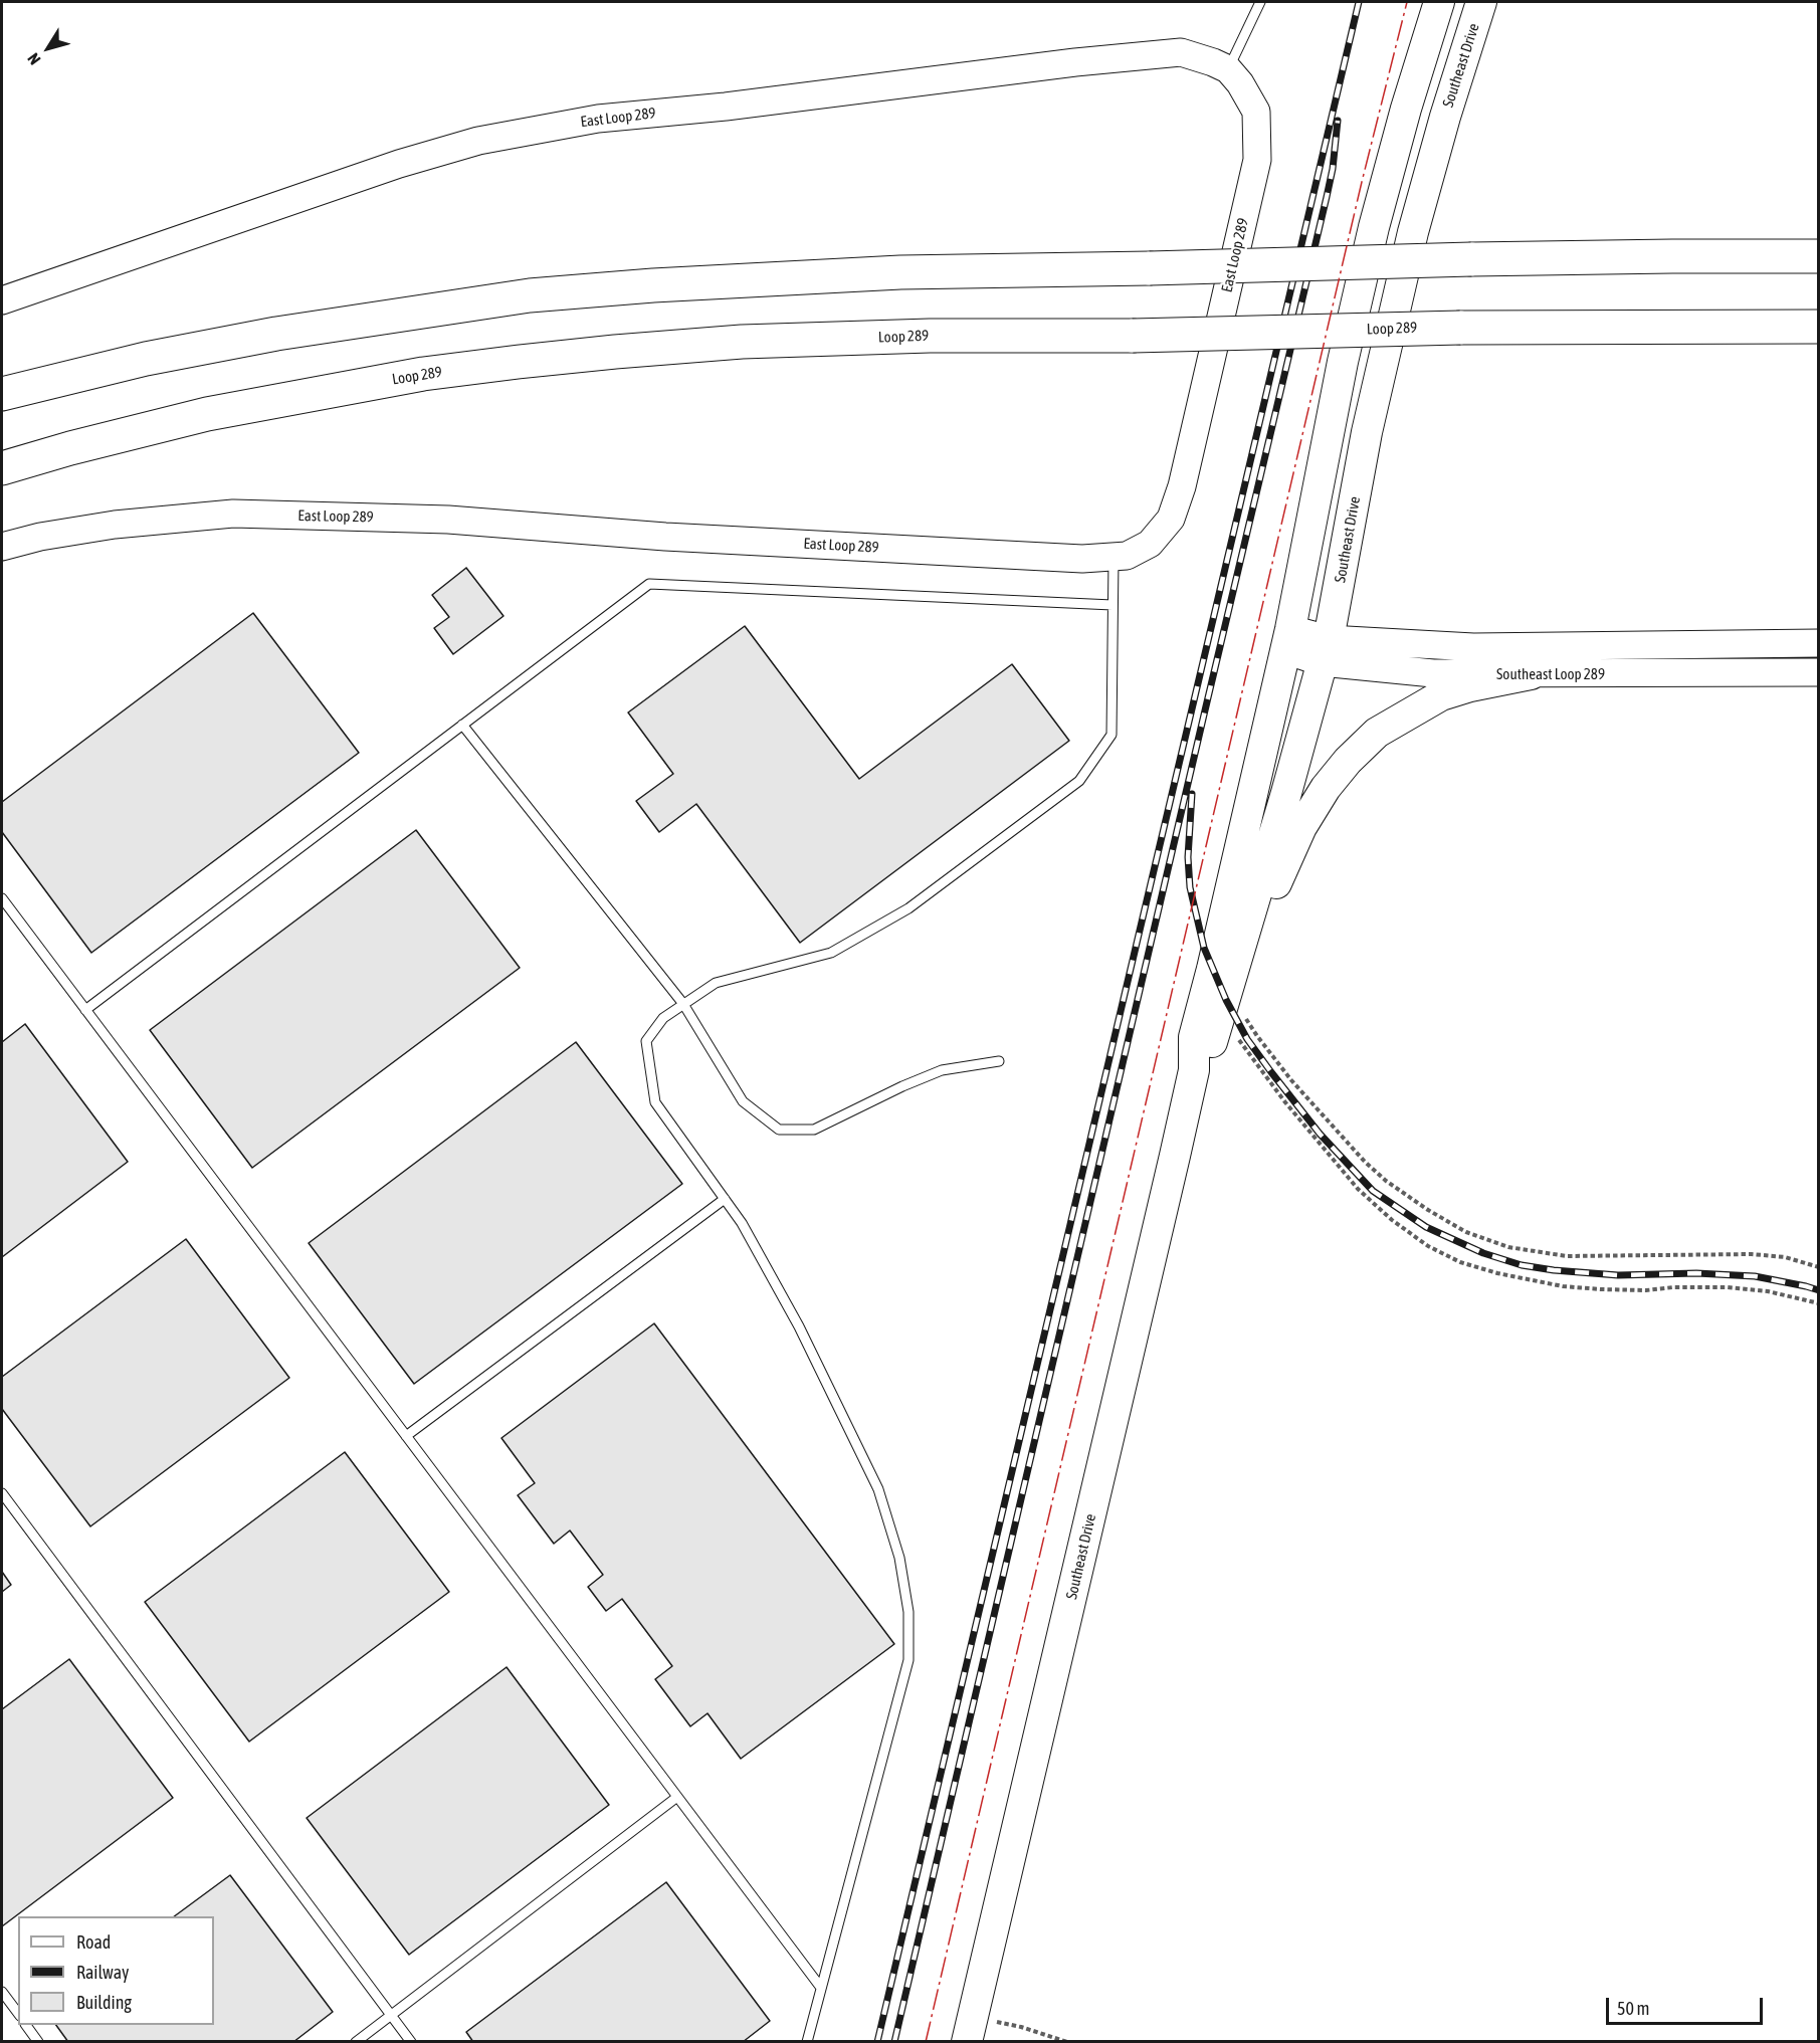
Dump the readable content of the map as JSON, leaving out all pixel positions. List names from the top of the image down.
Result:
{
  "streets": {
    "highway": ["Loop 289"],
    "main road": ["Southeast Drive", "East Loop 289", "Southeast Loop 289"]
  },
  "crossings": [
    ["Southeast Drive", "Southeast Loop 289"]
  ],
  "legend": ["Road", "Railway", "Building"],
  "scale_bar": "50 m",
  "north": "bottom left"
}
